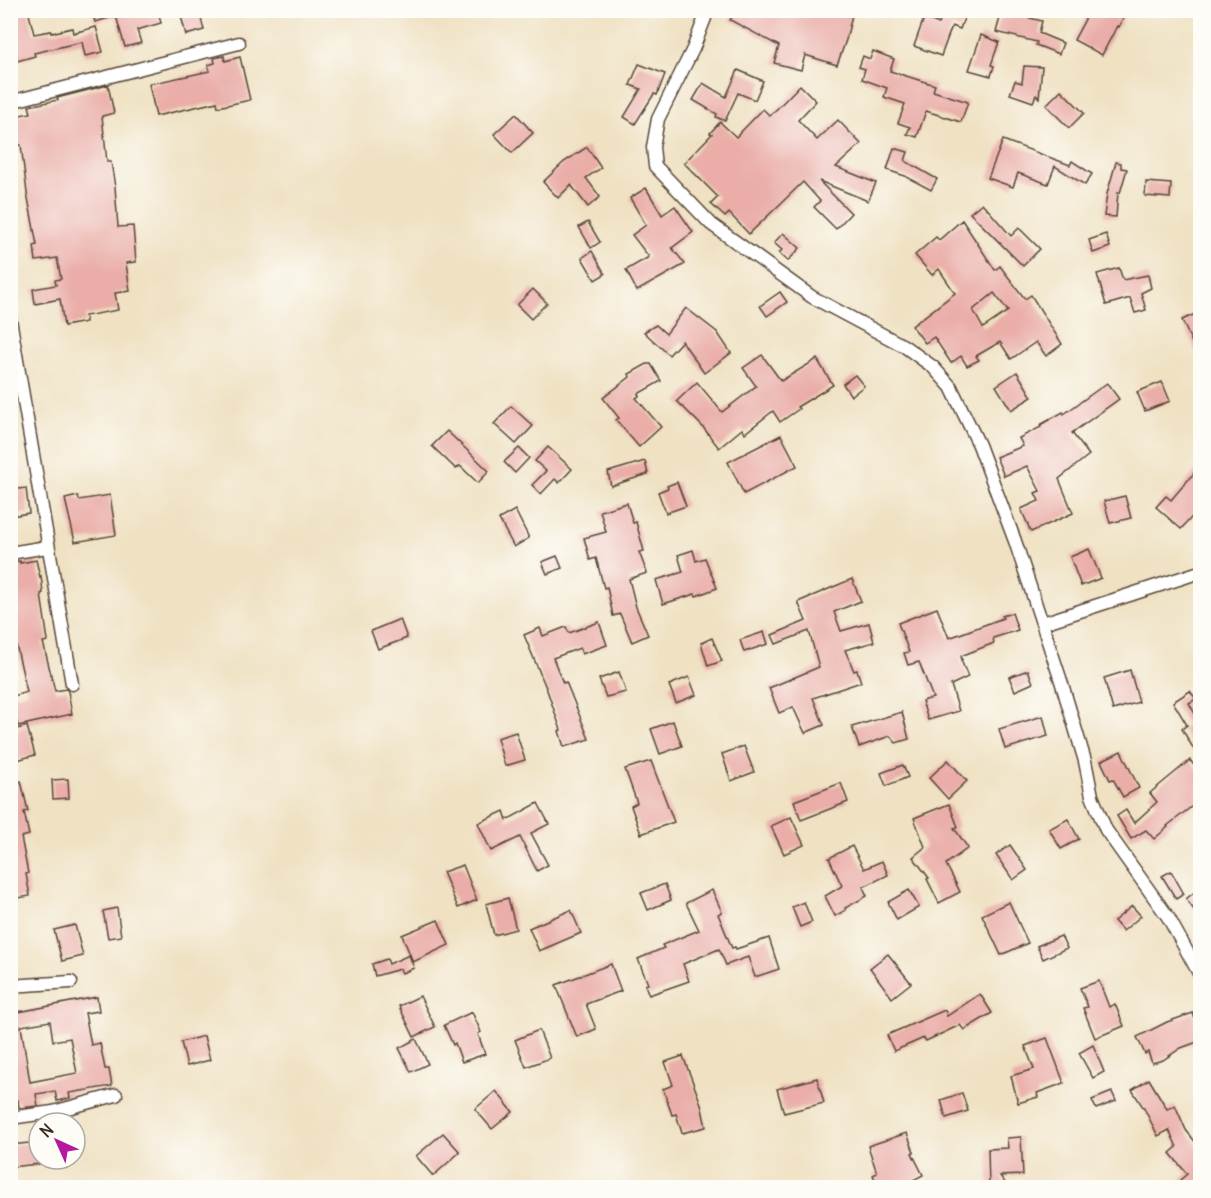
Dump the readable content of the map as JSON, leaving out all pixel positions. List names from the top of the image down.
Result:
{
  "north": "top left"
}
